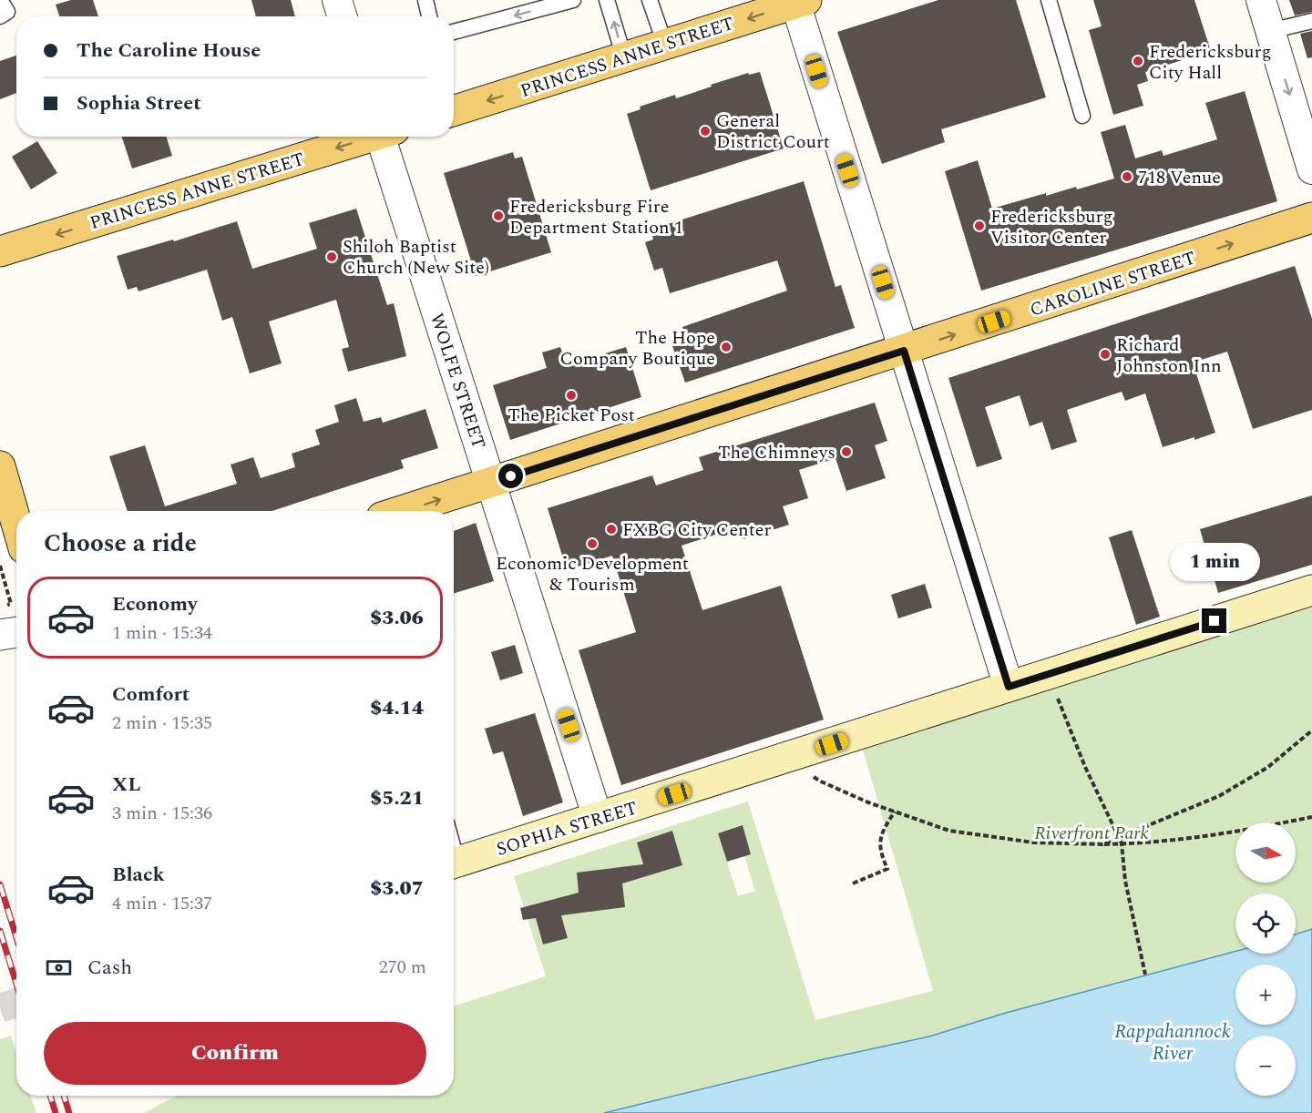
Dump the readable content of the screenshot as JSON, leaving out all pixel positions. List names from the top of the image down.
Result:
{
  "streets": {
    "main road": ["PRINCESS ANNE STREET", "CAROLINE STREET", "SOPHIA STREET"],
    "street": ["WOLFE STREET"]
  },
  "crossings": [
    ["CAROLINE STREET", "WOLFE STREET"],
    ["WOLFE STREET", "SOPHIA STREET"]
  ],
  "one_way": ["PRINCESS ANNE STREET", "CAROLINE STREET"],
  "water": ["Rappahannock River"],
  "parks": ["Riverfront Park"],
  "places": [
    "Fredericksburg City Hall",
    "General District Court",
    "718 Venue",
    "Fredericksburg Fire Department Station 1",
    "Fredericksburg Visitor Center",
    "Shiloh Baptist Church (New Site)",
    "The Hope Company Boutique",
    "Richard Johnston Inn",
    "The Picket Post",
    "The Chimneys",
    "FXBG City Center",
    "Economic Development & Tourism"
  ],
  "north": "right",
  "page": {
    "banner": ["The Caroline House", "Sophia Street"],
    "heading": "Choose a ride",
    "bubble": "1 min",
    "list": [
      {
        "name": "Economy",
        "note": "1 min · 15:34",
        "value": "$3.06"
      },
      {
        "name": "Comfort",
        "note": "2 min · 15:35",
        "value": "$4.14"
      },
      {
        "name": "XL",
        "note": "3 min · 15:36",
        "value": "$5.21"
      },
      {
        "name": "Black",
        "note": "4 min · 15:37",
        "value": "$3.07"
      }
    ],
    "map_buttons": ["+", "−"],
    "pay": ["Cash", "270 m"],
    "buttons": "Confirm"
  }
}
